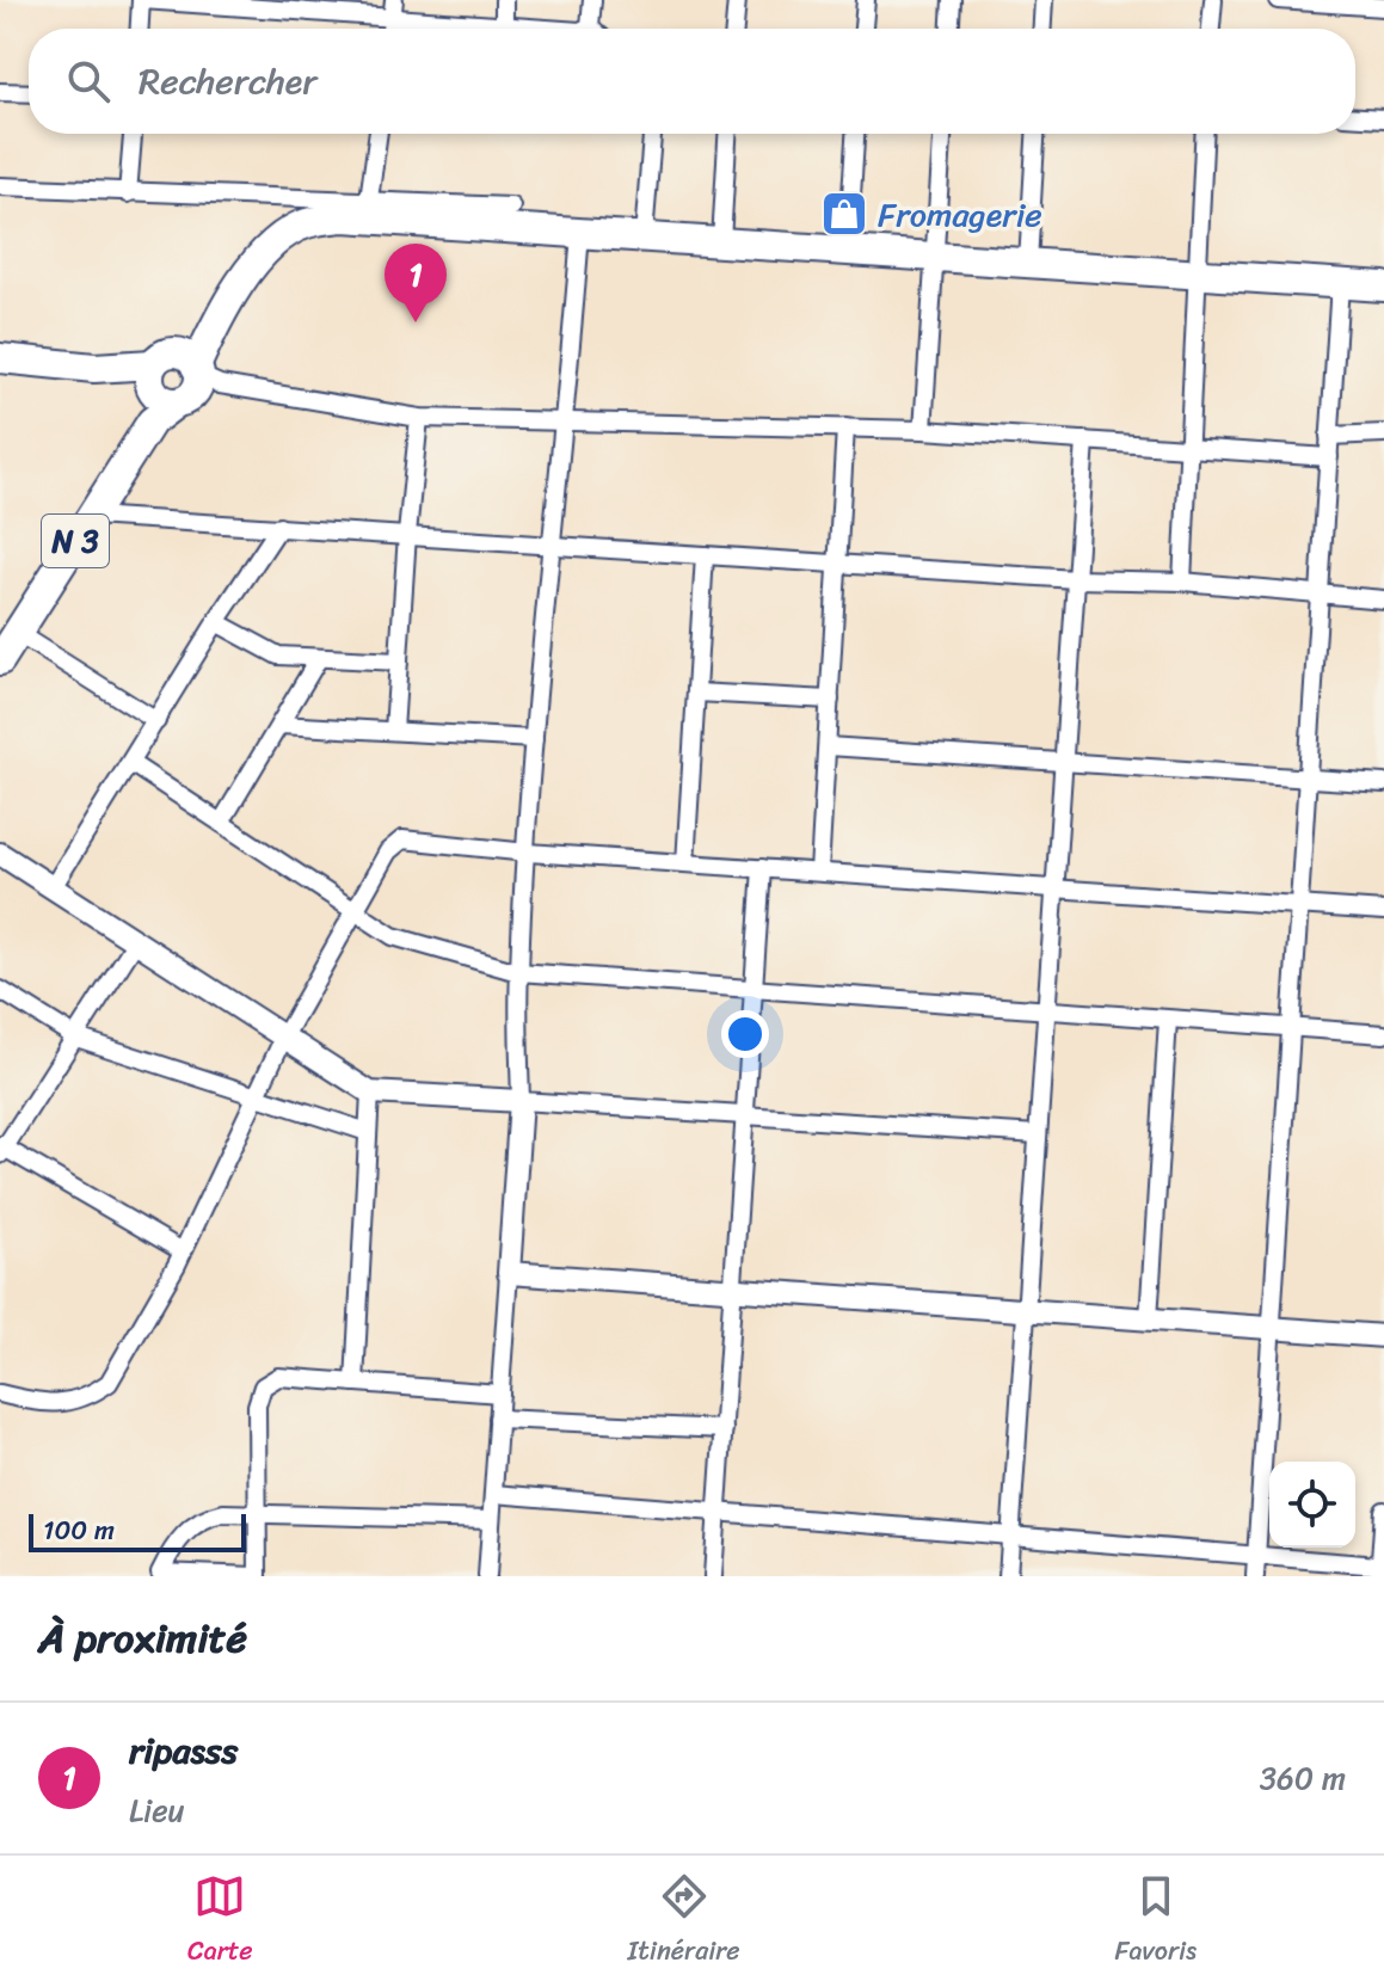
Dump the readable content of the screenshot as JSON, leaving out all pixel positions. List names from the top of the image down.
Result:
{
  "streets": {
    "main road": ["N 3"]
  },
  "places": {
    "shop": ["Fromagerie"]
  },
  "scale_bar": "100 m",
  "page": {
    "search": "Rechercher",
    "pins": "1",
    "scale": "100 m",
    "heading": "À proximité",
    "list": [
      {
        "mark": "1",
        "name": "ripasss",
        "note": "Lieu",
        "value": "360 m"
      }
    ],
    "nav": ["Carte", "Itinéraire", "Favoris"]
  }
}
